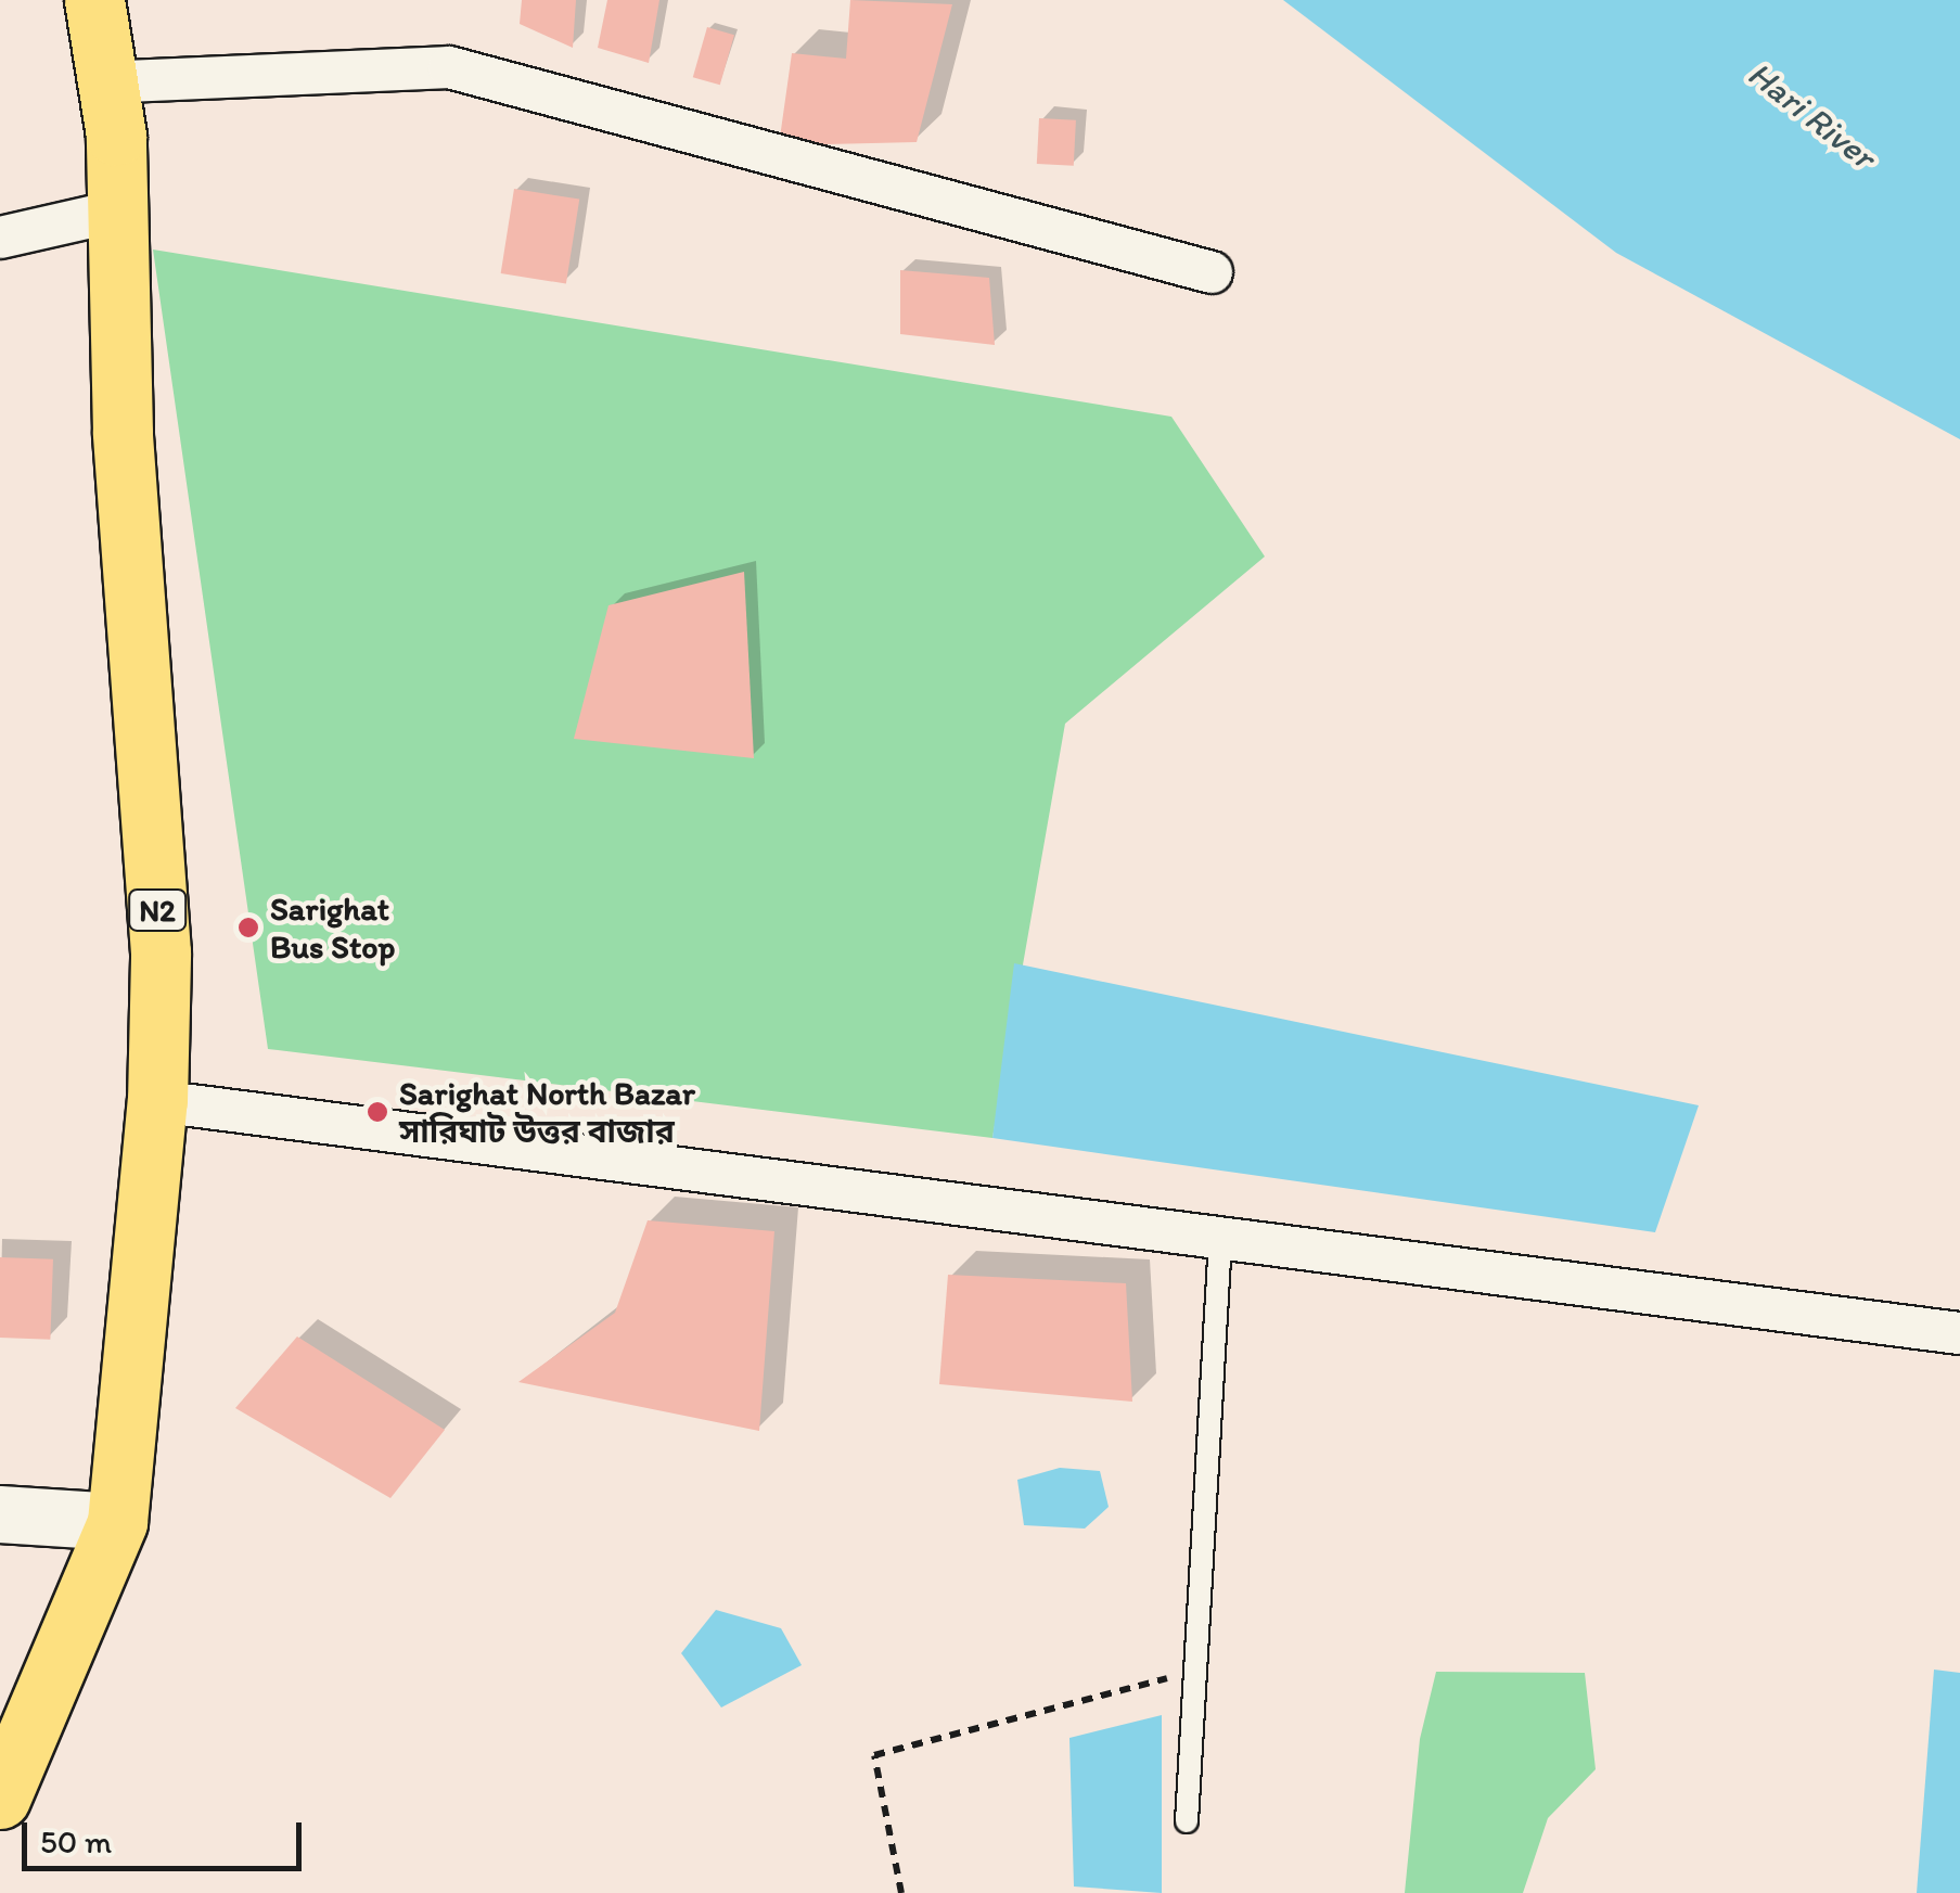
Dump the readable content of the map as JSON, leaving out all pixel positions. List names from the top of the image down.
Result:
{
  "streets": {
    "highway": ["N2"]
  },
  "water": ["Hari River"],
  "places": ["Sarighat Bus Stop", "Sarighat North Bazar সারিঘাট উত্তর বাজার"],
  "scale_bar": "50 m"
}
